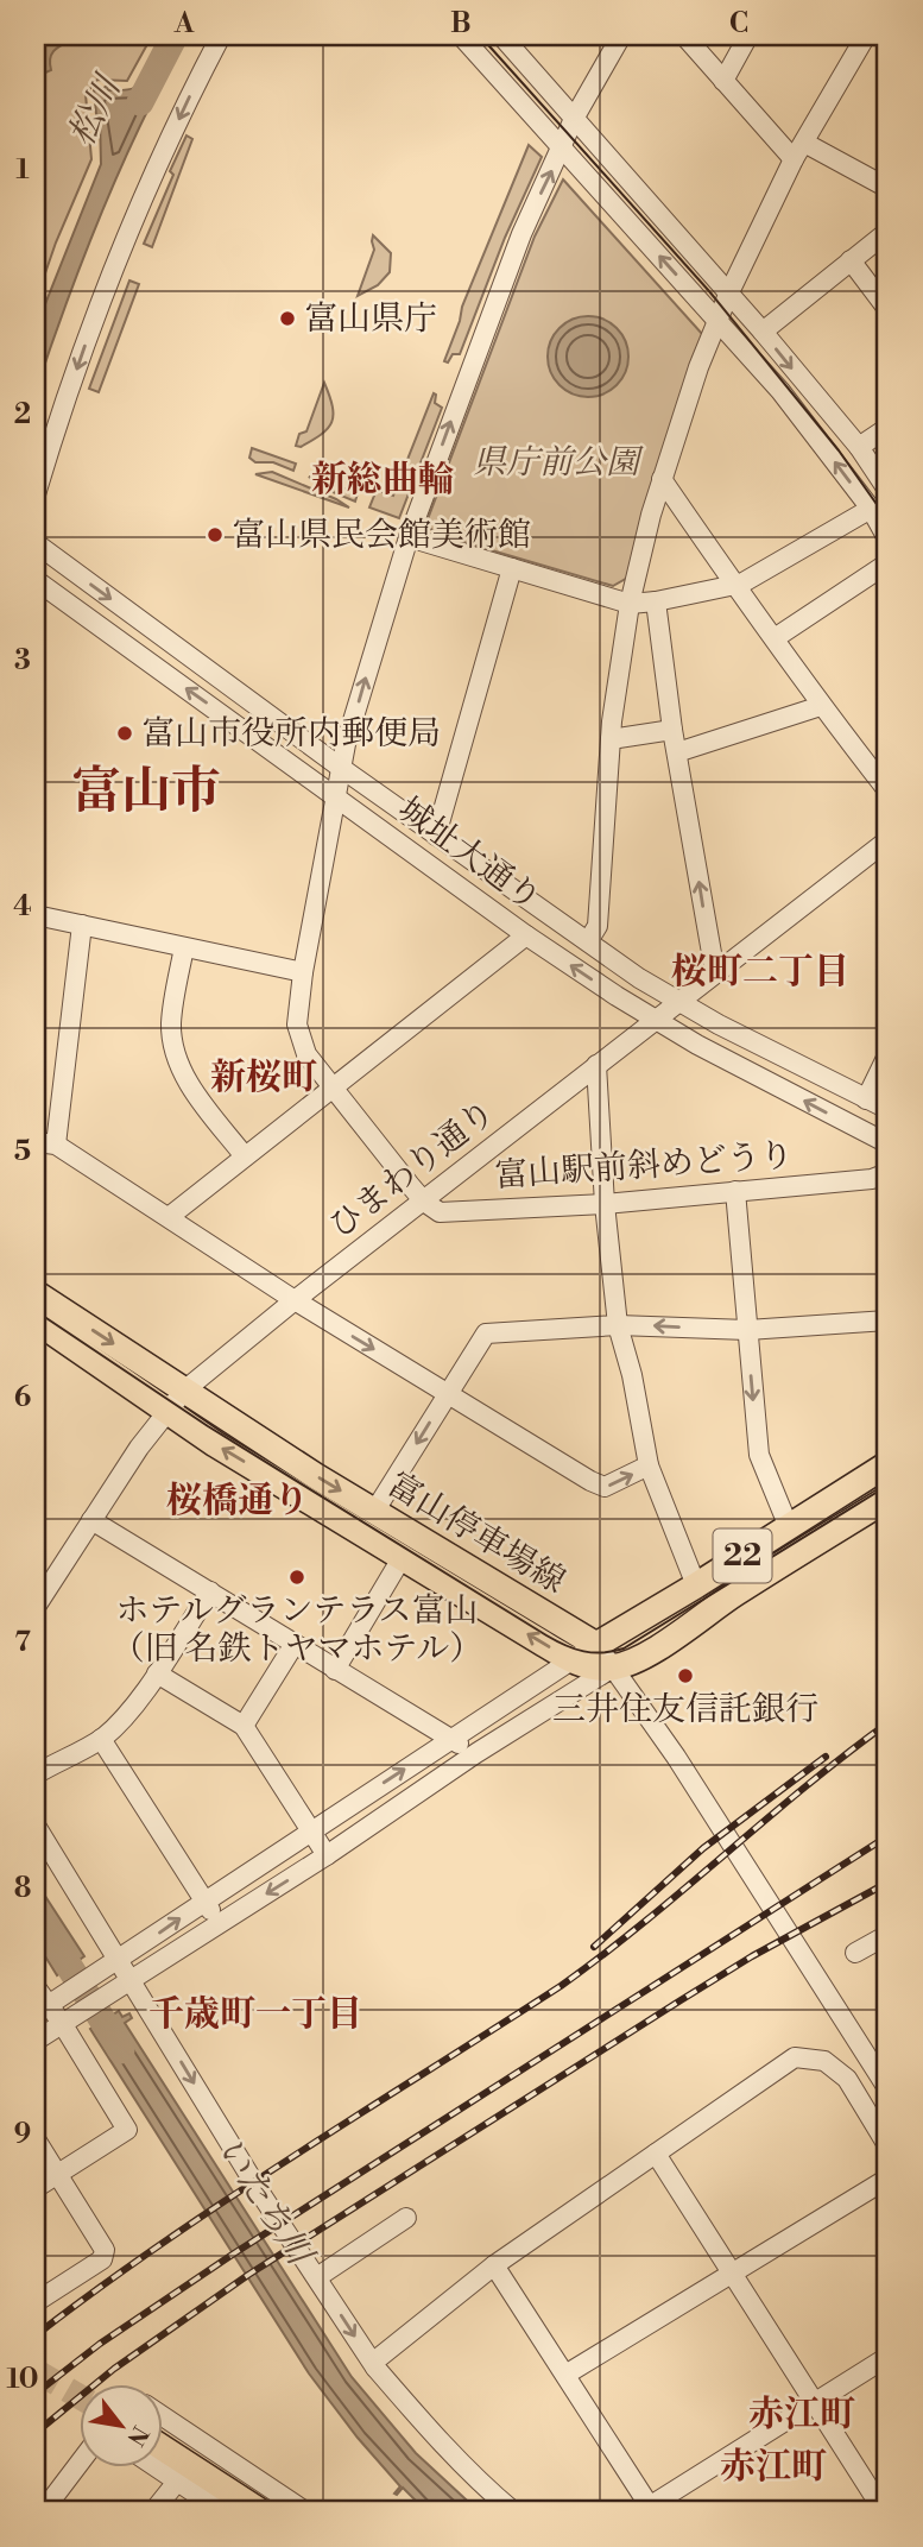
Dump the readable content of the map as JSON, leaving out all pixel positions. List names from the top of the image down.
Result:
{
  "streets": {
    "main road": ["富山停車場線", "22"],
    "street": ["城址大通り", "富山駅前斜めどうり", "ひまわり通り"]
  },
  "crossings": [
    ["城址大通り", "ひまわり通り"],
    ["富山駅前斜めどうり", "ひまわり通り"],
    ["ひまわり通り", "富山停車場線"],
    ["富山停車場線", "22"]
  ],
  "districts": [
    "新総曲輪",
    "富山市",
    "桜町二丁目",
    "新桜町",
    "桜橋通り",
    "千歳町一丁目",
    "赤江町",
    "赤江町"
  ],
  "water": ["松川", "いたち川"],
  "parks": ["県庁前公園"],
  "places": [
    "富山県庁",
    "富山県民会館美術館",
    "富山市役所内郵便局",
    "ホテルグランテラス富山 （旧 名鉄トヤマホテル）",
    "三井住友信託銀行"
  ],
  "north": "bottom right",
  "grid": {
    "columns": ["A", "B", "C"],
    "rows": [
      "1",
      "2",
      "3",
      "4",
      "5",
      "6",
      "7",
      "8",
      "9",
      "10"
    ]
  }
}
